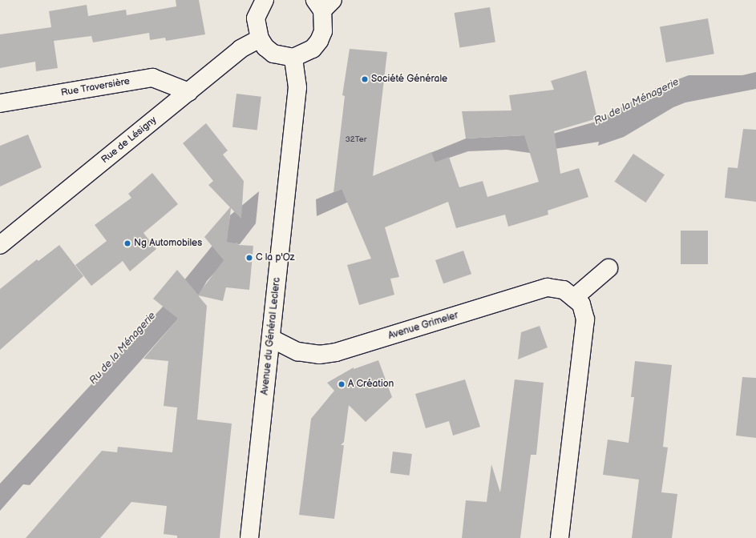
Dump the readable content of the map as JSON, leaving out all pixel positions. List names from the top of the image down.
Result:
{
  "streets": {
    "street": [
      "Rue Traversière",
      "Rue de Lésigny",
      "Avenue Grimeler",
      "Avenue du Général Leclerc"
    ]
  },
  "crossings": [
    ["Rue Traversière", "Rue de Lésigny"],
    ["Avenue Grimeler", "Avenue du Général Leclerc"]
  ],
  "water": ["Ru de la Ménagerie"],
  "places": [
    "Société Générale",
    "Ng Automobiles",
    "C la p'Oz",
    "A Création"
  ],
  "house_numbers": ["32Ter"]
}
